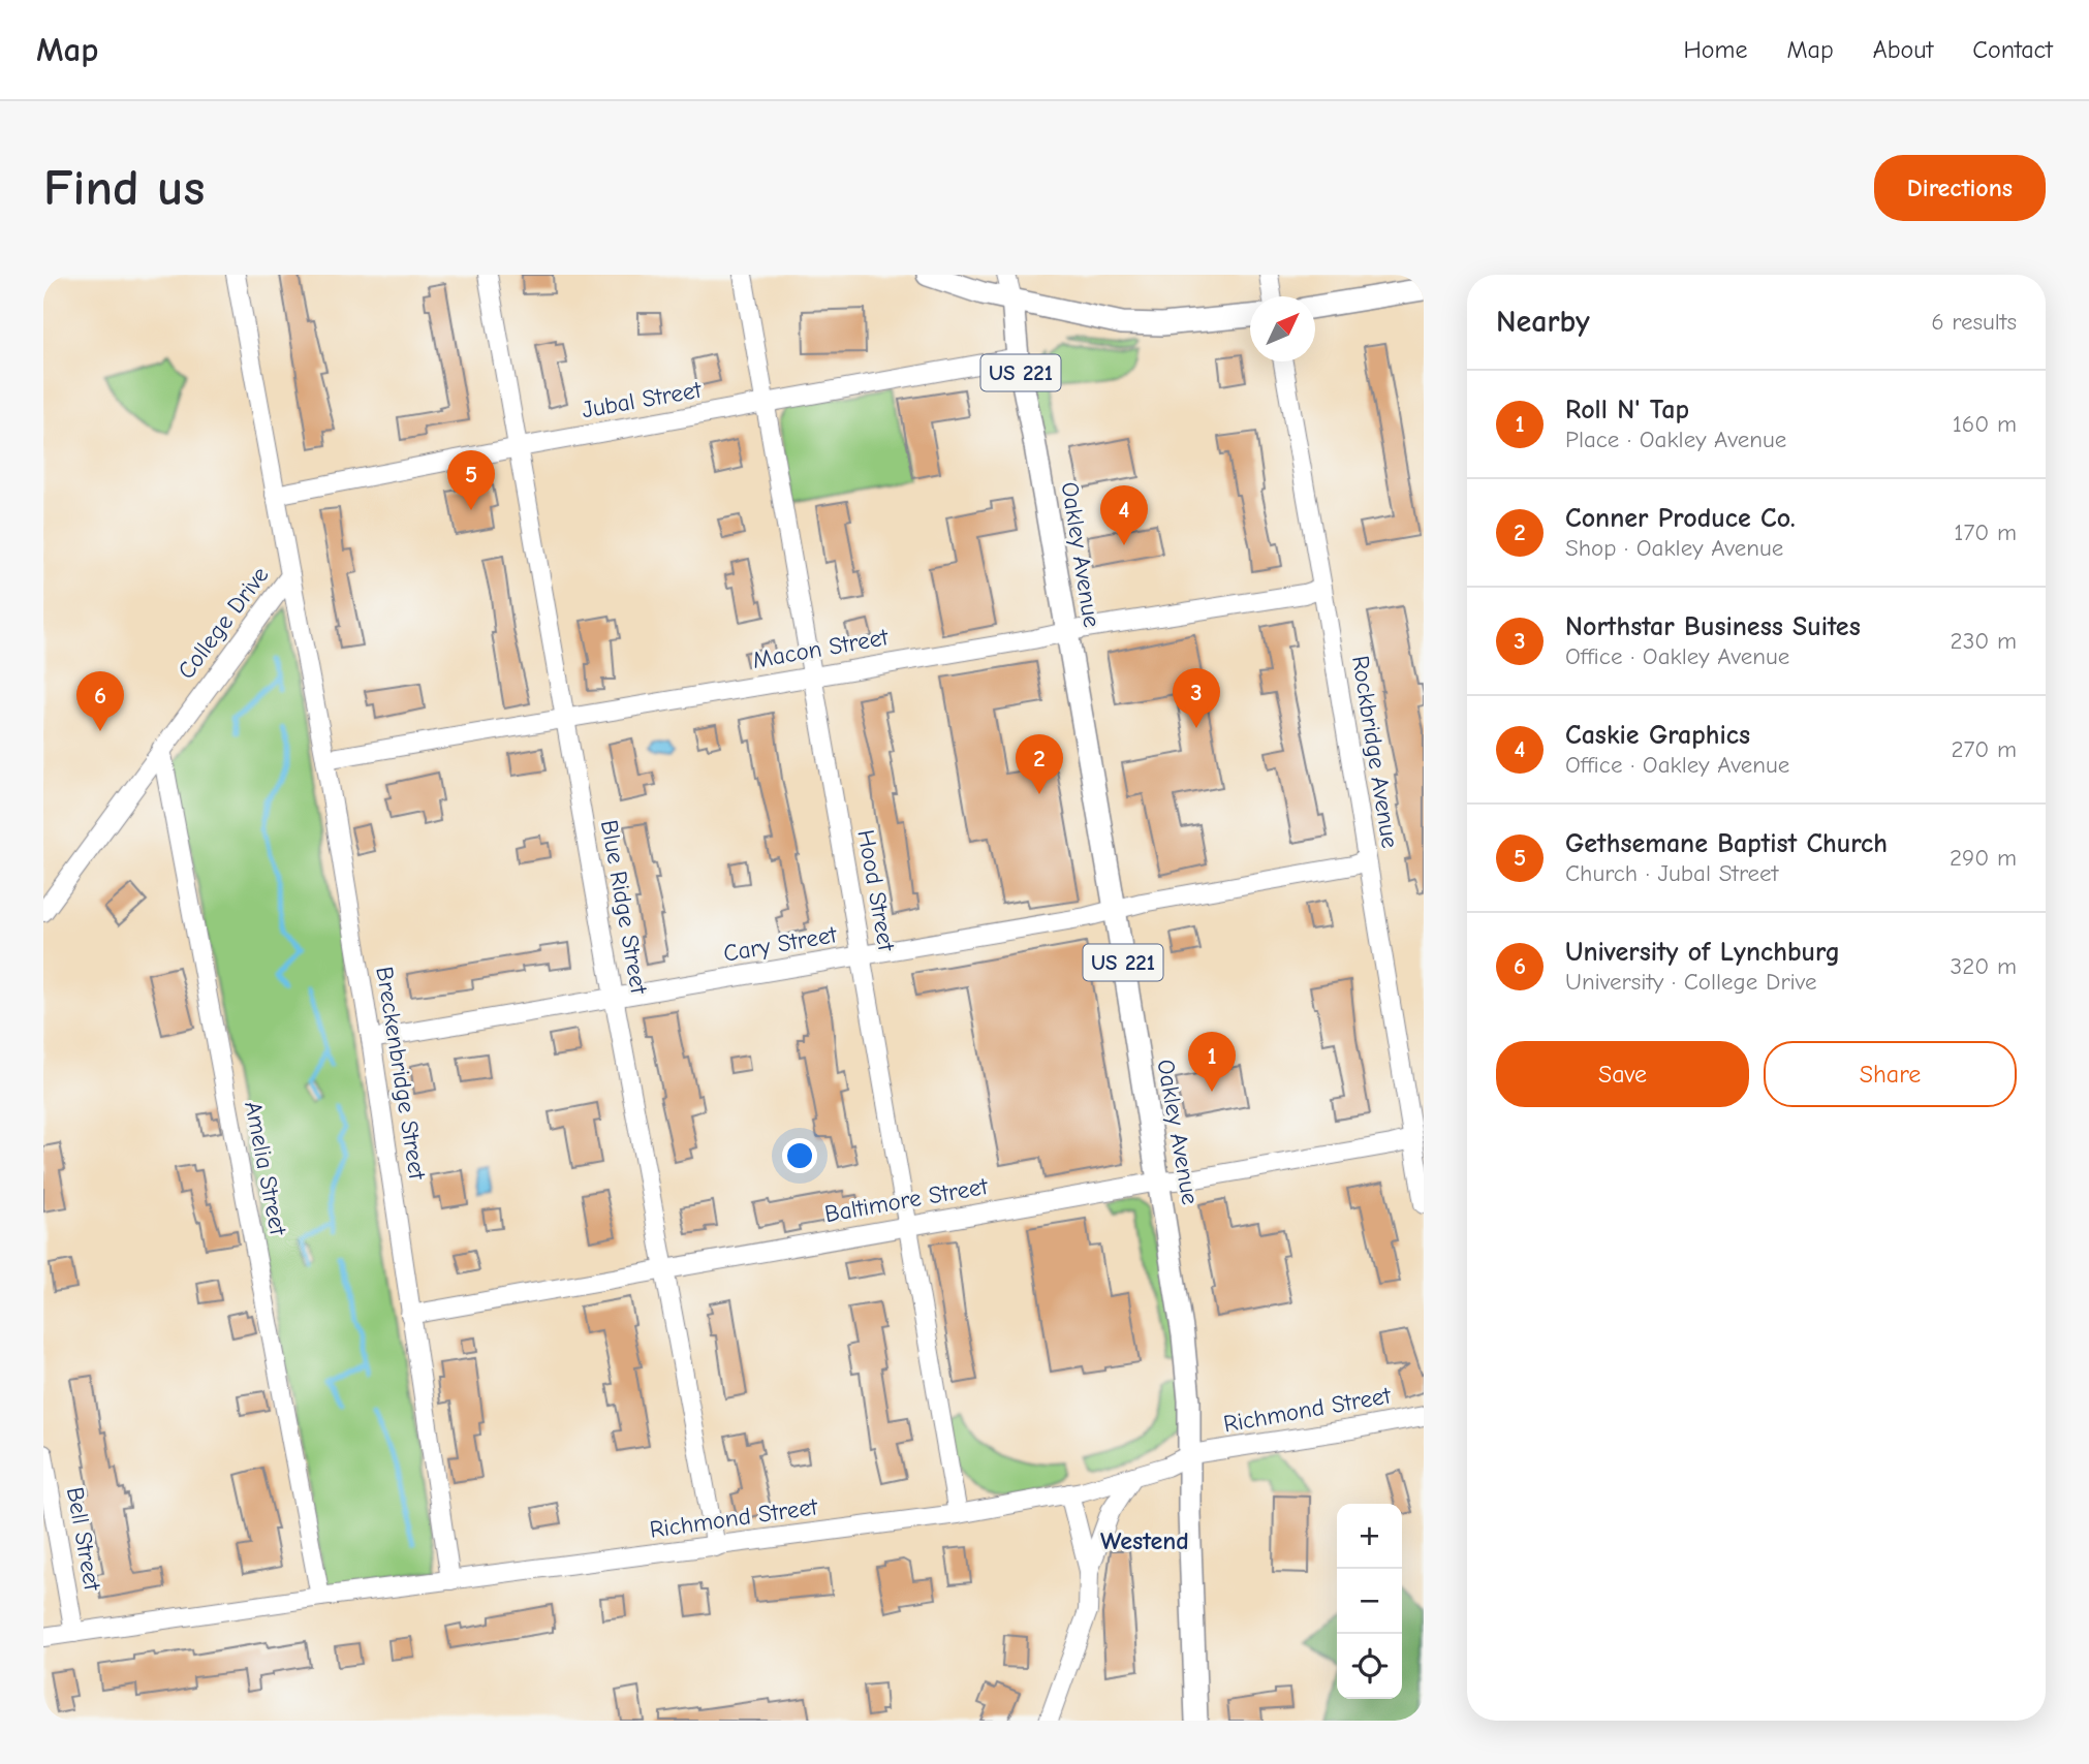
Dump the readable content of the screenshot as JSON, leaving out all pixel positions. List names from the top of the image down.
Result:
{
  "streets": {
    "main road": ["US 221", "Oakley Avenue"],
    "street": [
      "Jubal Street",
      "College Drive",
      "Macon Street",
      "Rockbridge Avenue",
      "Hood Street",
      "Blue Ridge Street",
      "Cary Street",
      "Breckenbridge Street",
      "Amelia Street",
      "Baltimore Street",
      "Richmond Street",
      "Bell Street"
    ]
  },
  "crossings": [
    ["Jubal Street", "Oakley Avenue"],
    ["Jubal Street", "College Drive"],
    ["Jubal Street", "Hood Street"],
    ["Jubal Street", "Blue Ridge Street"],
    ["Oakley Avenue", "Macon Street"],
    ["Oakley Avenue", "Cary Street"],
    ["Oakley Avenue", "Baltimore Street"],
    ["Oakley Avenue", "Richmond Street"],
    ["College Drive", "Breckenbridge Street"],
    ["College Drive", "Amelia Street"],
    ["Macon Street", "Rockbridge Avenue"],
    ["Macon Street", "Hood Street"],
    ["Macon Street", "Blue Ridge Street"],
    ["Macon Street", "Breckenbridge Street"],
    ["Rockbridge Avenue", "Cary Street"],
    ["Rockbridge Avenue", "Baltimore Street"],
    ["Hood Street", "Cary Street"],
    ["Hood Street", "Baltimore Street"],
    ["Hood Street", "Richmond Street"],
    ["Blue Ridge Street", "Cary Street"],
    ["Blue Ridge Street", "Baltimore Street"],
    ["Blue Ridge Street", "Richmond Street"],
    ["Cary Street", "Breckenbridge Street"],
    ["Breckenbridge Street", "Baltimore Street"],
    ["Breckenbridge Street", "Richmond Street"],
    ["Amelia Street", "Richmond Street"],
    ["Richmond Street", "Bell Street"]
  ],
  "districts": ["Westend"],
  "north": "top right",
  "page": {
    "header": "Map",
    "nav": [
      "Home",
      "Map",
      "About",
      "Contact"
    ],
    "buttons": [
      "Directions",
      ["Save", "Share"]
    ],
    "title": "Find us",
    "heading": ["Nearby", "6 results"],
    "list": [
      {
        "mark": "1",
        "name": "Roll N' Tap",
        "note": "Place · Oakley Avenue",
        "value": "160 m"
      },
      {
        "mark": "2",
        "name": "Conner Produce Co.",
        "note": "Shop · Oakley Avenue",
        "value": "170 m"
      },
      {
        "mark": "3",
        "name": "Northstar Business Suites",
        "note": "Office · Oakley Avenue",
        "value": "230 m"
      },
      {
        "mark": "4",
        "name": "Caskie Graphics",
        "note": "Office · Oakley Avenue",
        "value": "270 m"
      },
      {
        "mark": "5",
        "name": "Gethsemane Baptist Church",
        "note": "Church · Jubal Street",
        "value": "290 m"
      },
      {
        "mark": "6",
        "name": "University of Lynchburg",
        "note": "University · College Drive",
        "value": "320 m"
      }
    ],
    "pins": [
      "5",
      "4",
      "3",
      "6",
      "2",
      "1"
    ],
    "map_buttons": ["+", "−"]
  }
}
